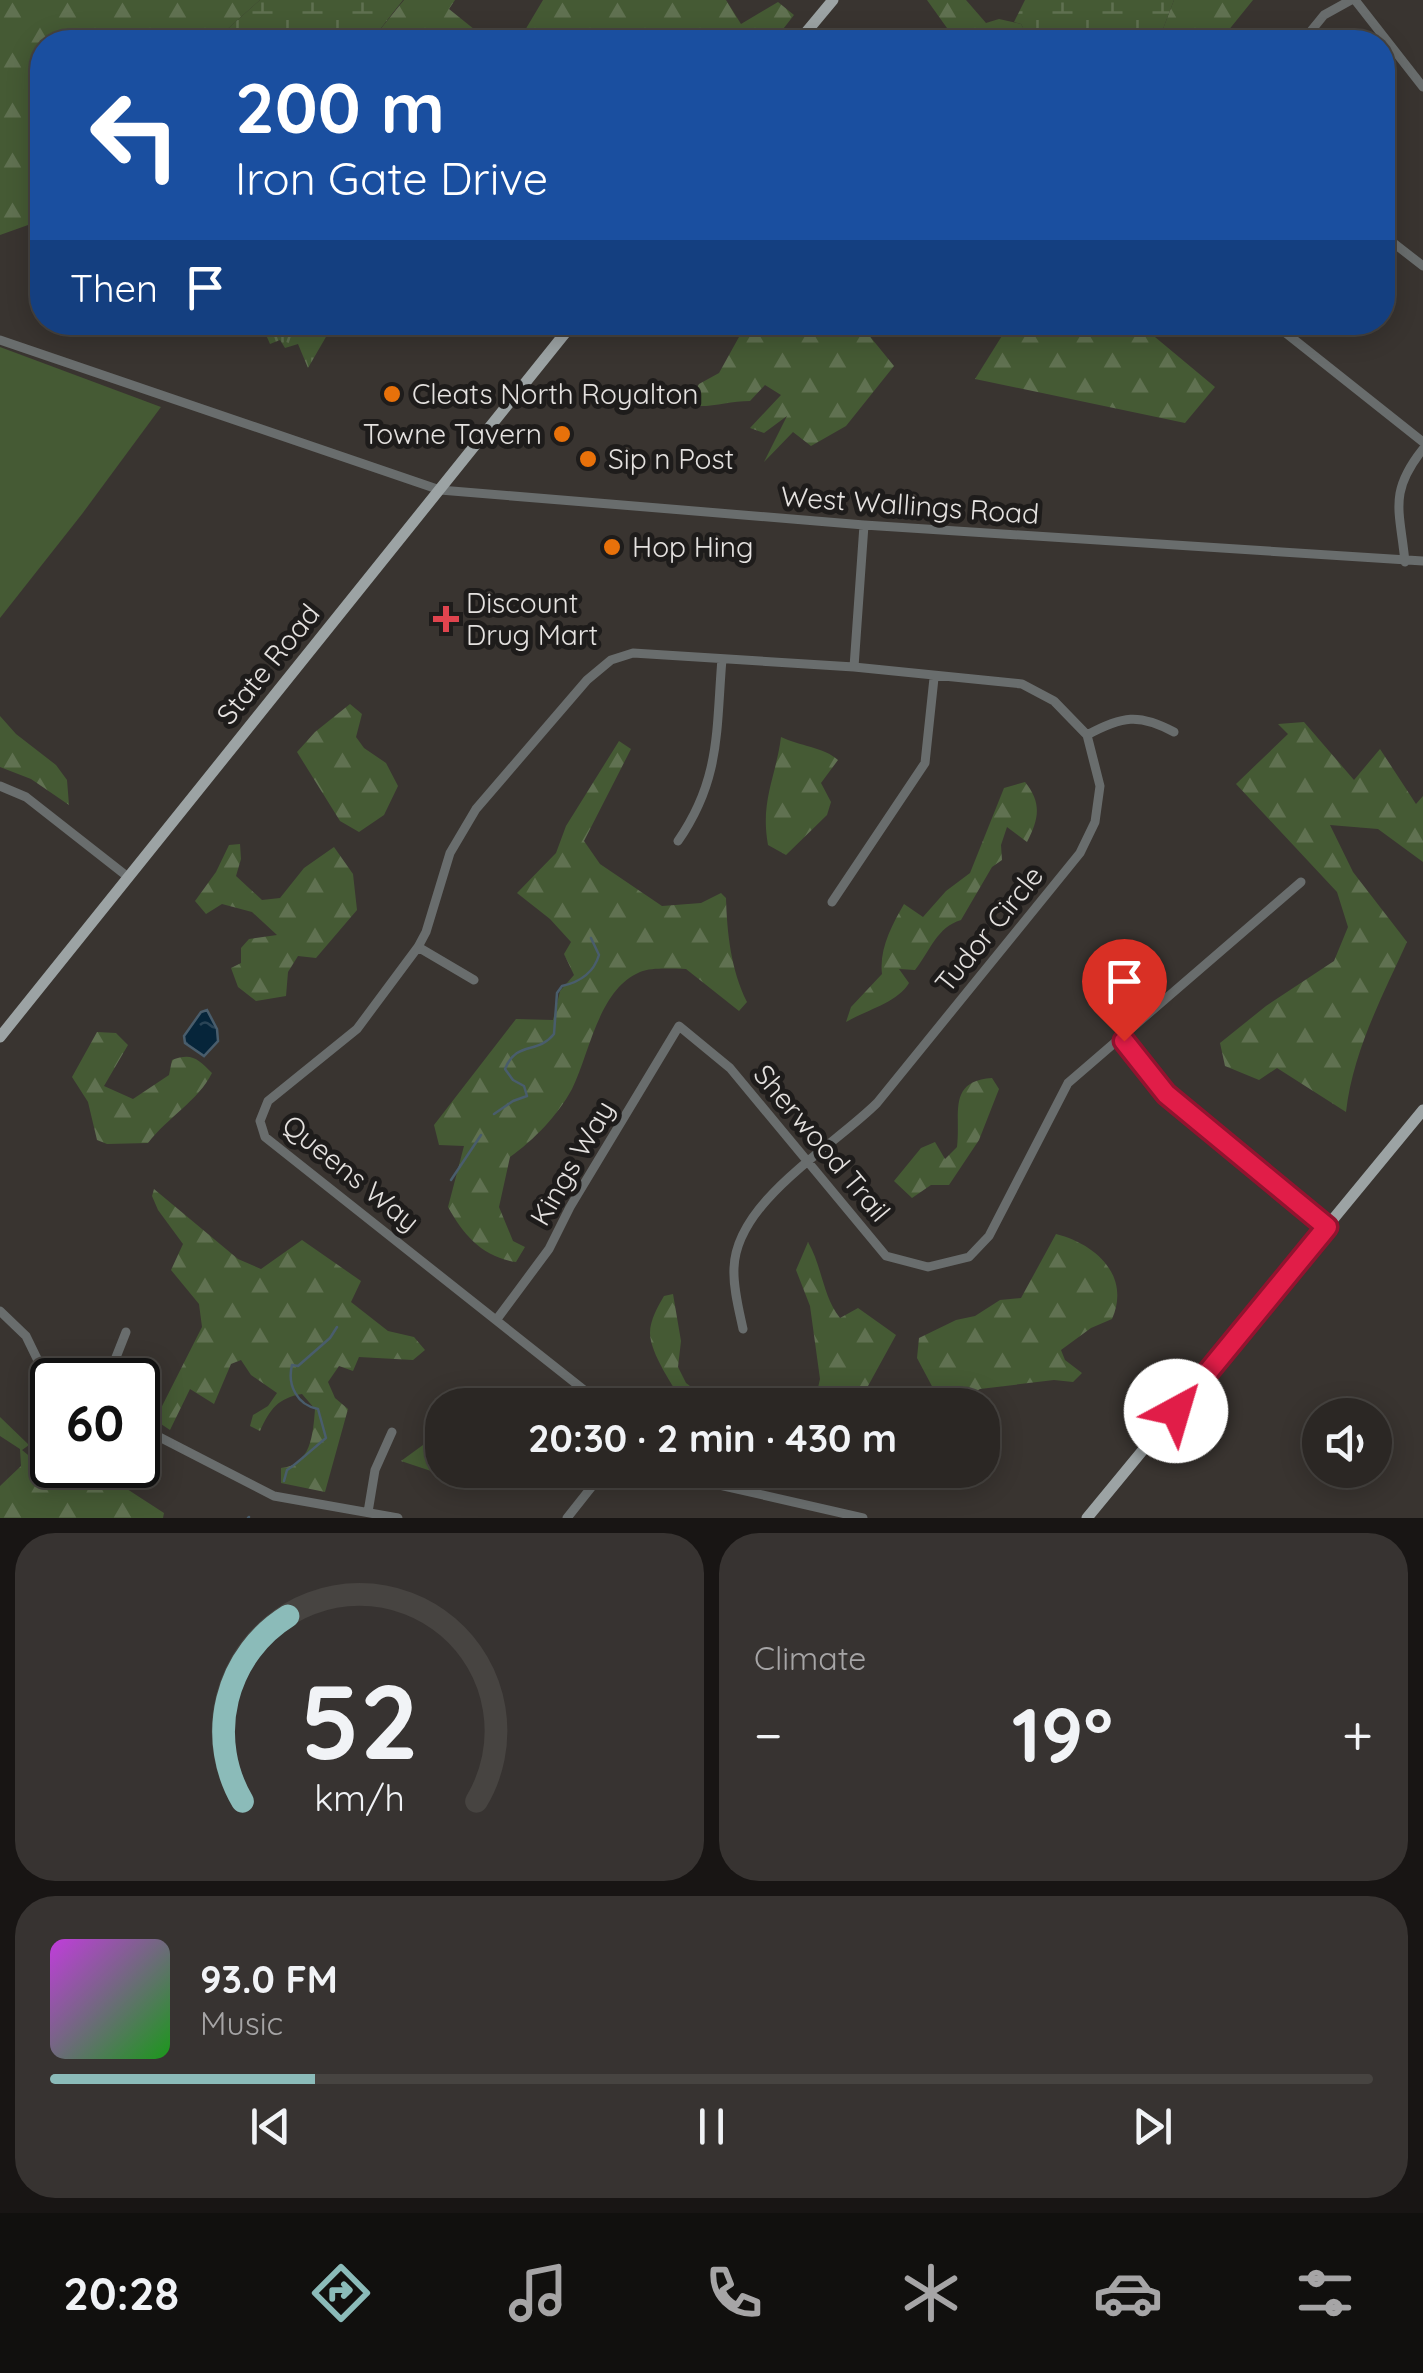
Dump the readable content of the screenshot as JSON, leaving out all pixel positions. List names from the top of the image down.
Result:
{
  "streets": {
    "main road": ["State Road"],
    "street": [
      "West Wallings Road",
      "Tudor Circle",
      "Sherwood Trail",
      "Kings Way",
      "Queens Way"
    ]
  },
  "crossings": [
    ["West Wallings Road", "State Road"],
    ["Tudor Circle", "Sherwood Trail"],
    ["Sherwood Trail", "Kings Way"],
    ["Kings Way", "Queens Way"]
  ],
  "places": {
    "other": [
      "Cleats North Royalton",
      "Towne Tavern",
      "Sip n Post",
      "Hop Hing"
    ],
    "health": ["Discount Drug Mart"]
  },
  "page": {
    "turn": ["200 m", "Iron Gate Drive"],
    "then": "Then",
    "limit": "60",
    "trip": "20:30 · 2 min · 430 m",
    "tile": "Climate",
    "heat": ["−", "19°", "+"],
    "song": ["93.0 FM", "Music"],
    "tabs": "20:28",
    "gauge": ["52", "km/h"]
  }
}
